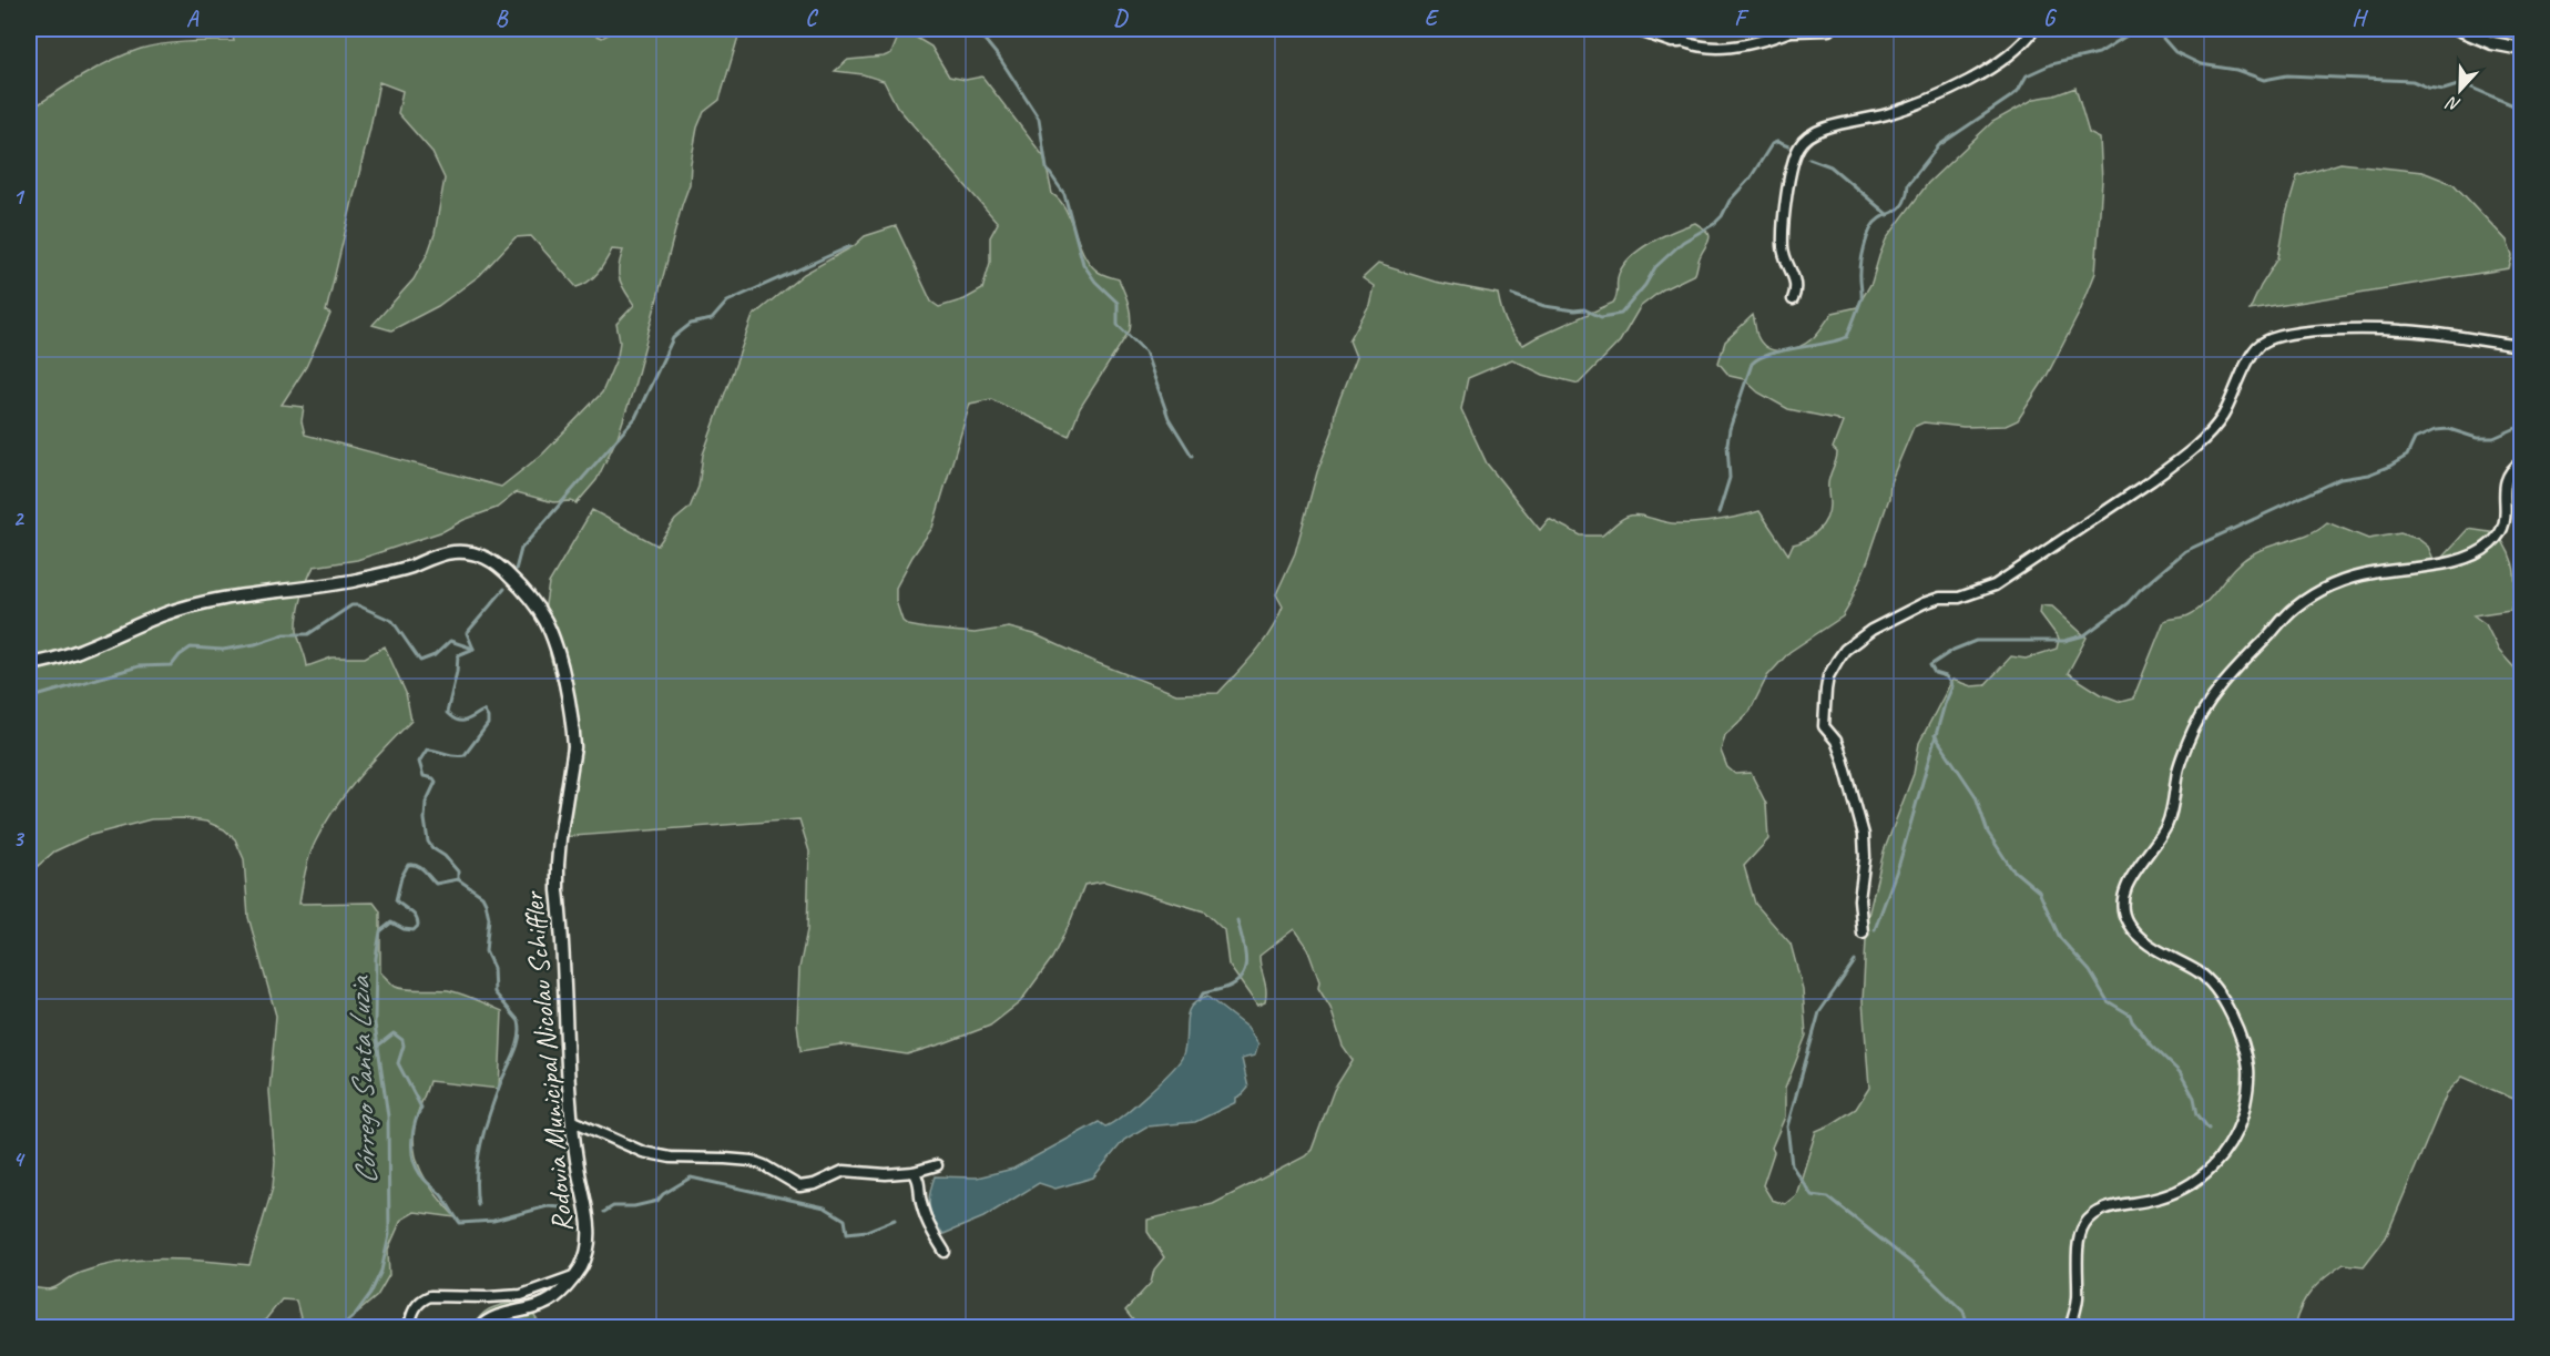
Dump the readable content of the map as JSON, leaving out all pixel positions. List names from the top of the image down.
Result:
{
  "streets": {
    "street": ["Rodovia Municipal Nicolau Schiffler"]
  },
  "water": ["Córrego Santa Luzia"],
  "north": "bottom",
  "grid": {
    "columns": [
      "A",
      "B",
      "C",
      "D",
      "E",
      "F",
      "G",
      "H"
    ],
    "rows": [
      "1",
      "2",
      "3",
      "4"
    ]
  }
}
